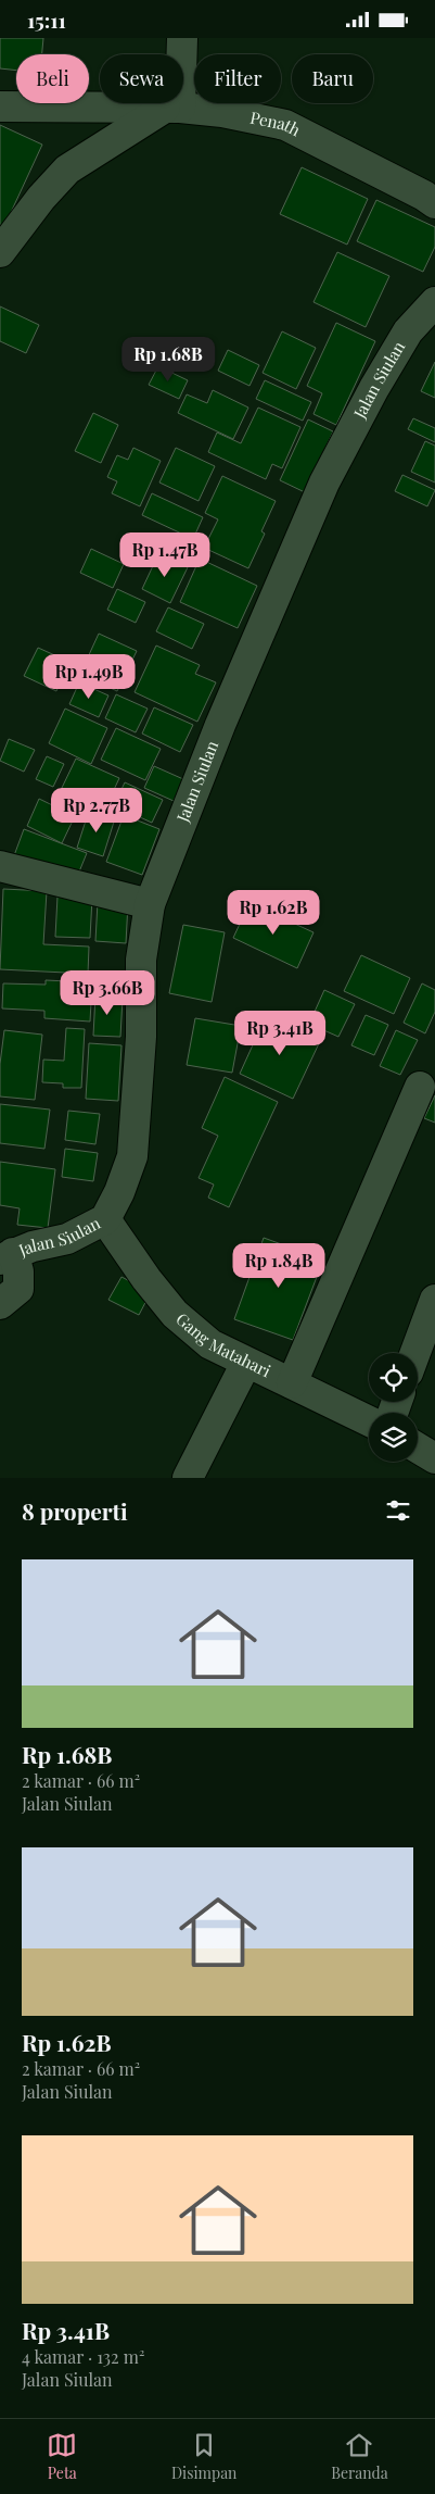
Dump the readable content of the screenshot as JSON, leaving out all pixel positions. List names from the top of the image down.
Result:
{
  "streets": {
    "street": ["Penath", "Jalan Siulan", "Gang Matahari"]
  },
  "crossings": [
    ["Jalan Siulan", "Gang Matahari"]
  ],
  "page": {
    "status": "15:11",
    "chip": [
      "Beli",
      "Sewa",
      "Filter",
      "Baru"
    ],
    "price": [
      "Rp 1.68B",
      "Rp 1.47B",
      "Rp 1.49B",
      "Rp 2.77B",
      "Rp 1.62B",
      "Rp 3.66B",
      "Rp 3.41B",
      "Rp 1.84B"
    ],
    "heading": "8 properti",
    "list": [
      {
        "name": "Rp 1.68B",
        "note": "2 kamar · 66 m² · Jalan Siulan"
      },
      {
        "name": "Rp 1.62B",
        "note": "2 kamar · 66 m² · Jalan Siulan"
      },
      {
        "name": "Rp 3.41B",
        "note": "4 kamar · 132 m² · Jalan Siulan"
      }
    ],
    "tabs": ["Peta", "Disimpan", "Beranda"]
  }
}
